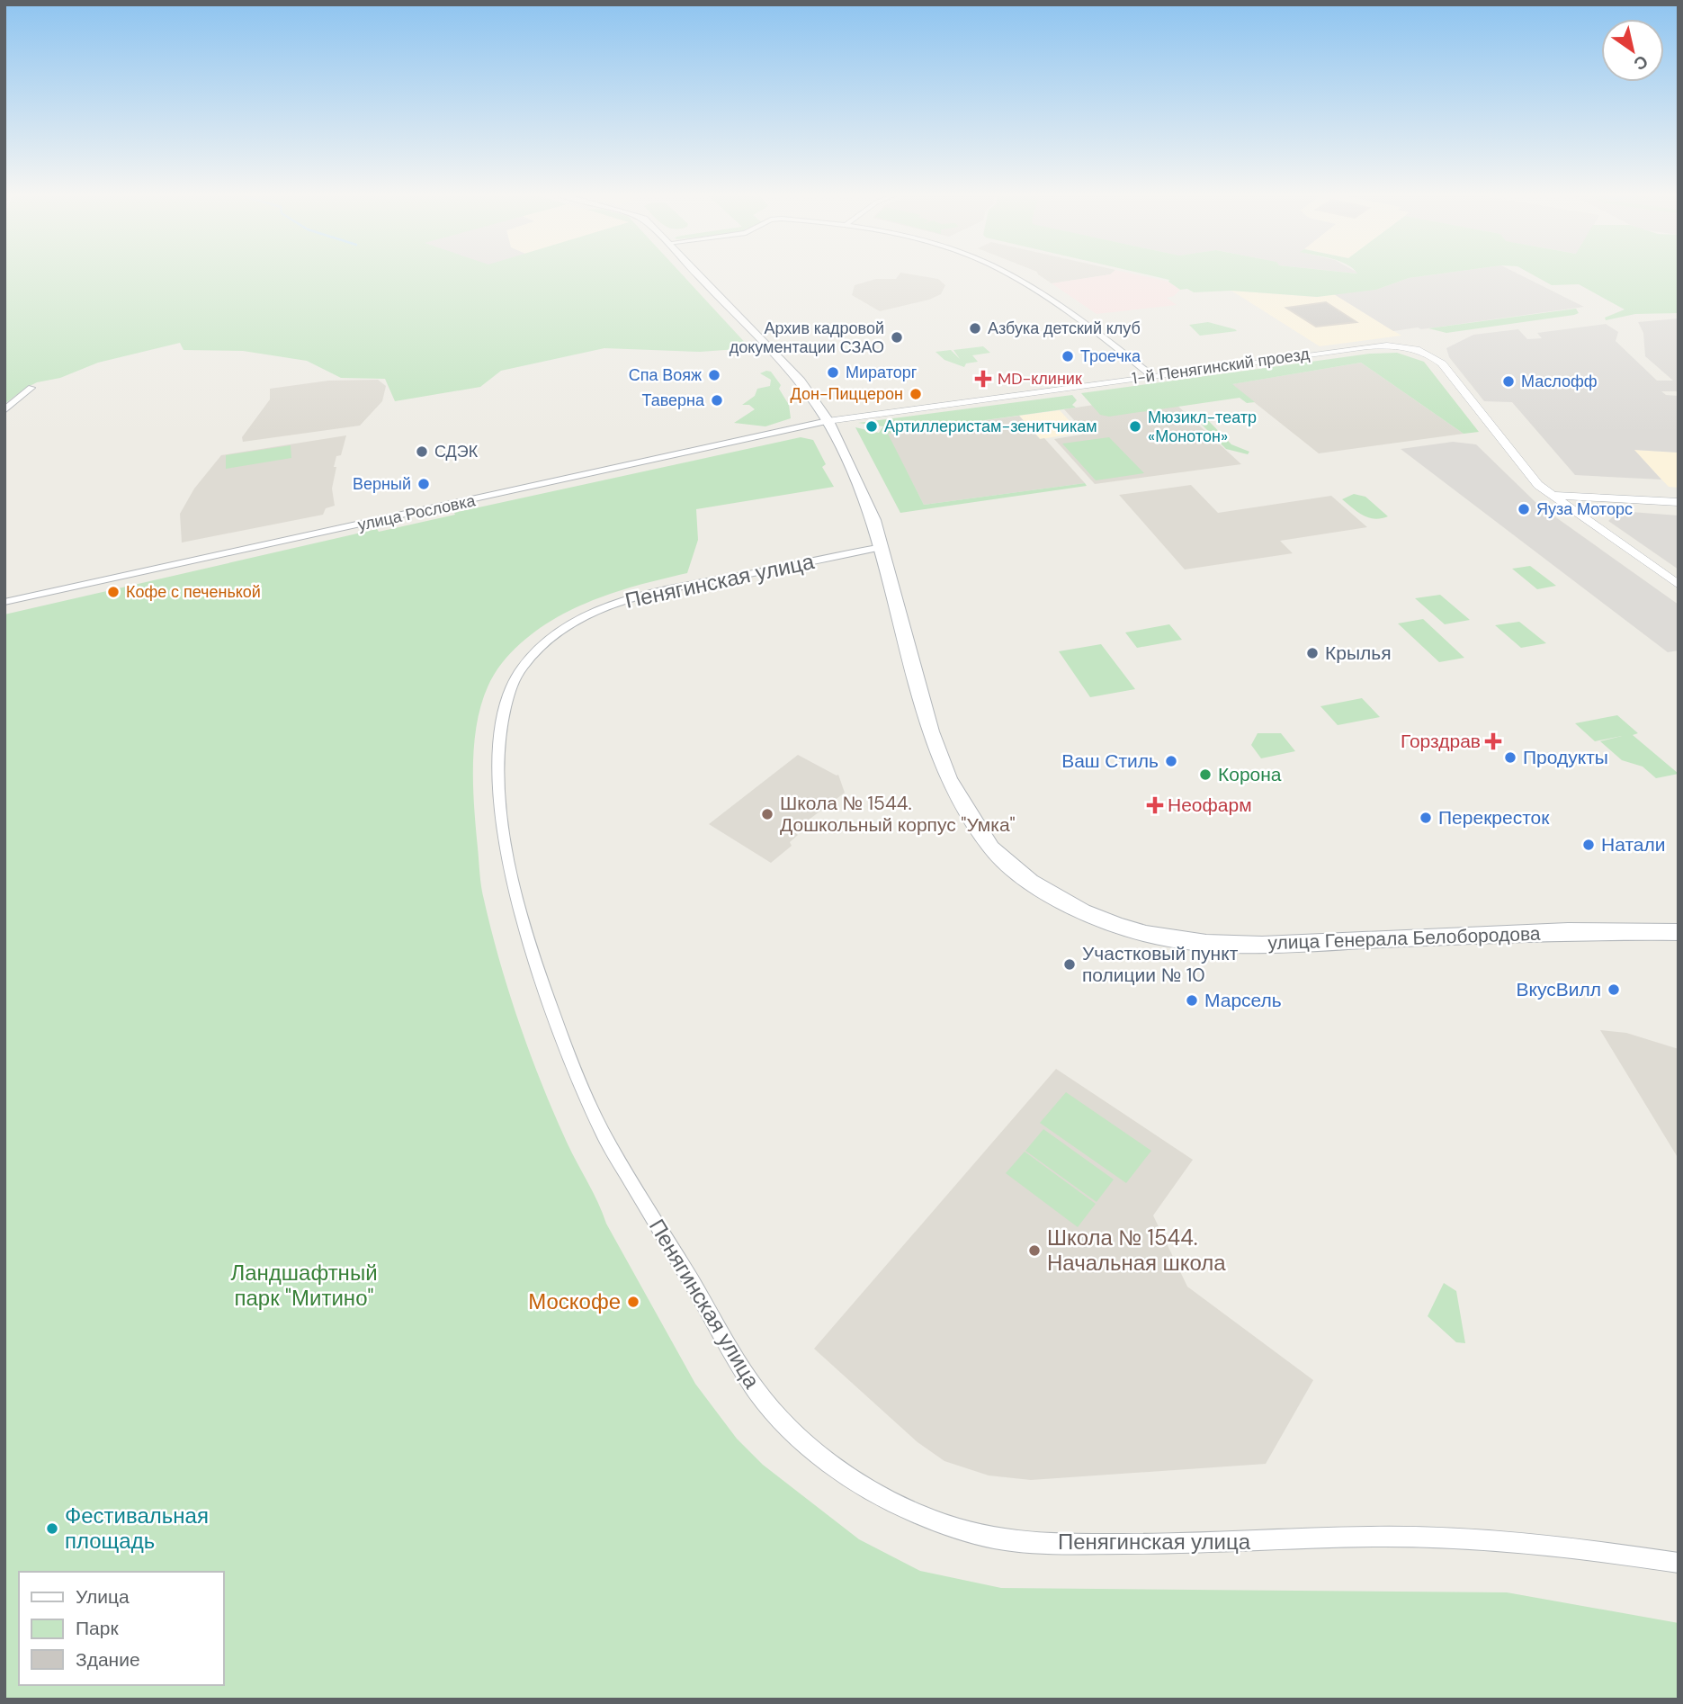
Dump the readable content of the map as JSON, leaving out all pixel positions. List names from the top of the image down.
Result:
{
  "streets": {
    "main road": ["улица Генерала Белобородова"],
    "street": ["1-й Пенягинский проезд", "улица Рословка", "Пенягинская улица"]
  },
  "crossings": [
    ["1-й Пенягинский проезд", "улица Рословка"],
    ["1-й Пенягинский проезд", "улица Генерала Белобородова"],
    ["улица Рословка", "улица Генерала Белобородова"],
    ["Пенягинская улица", "улица Генерала Белобородова"]
  ],
  "parks": ["Ландшафтный парк \"Митино\""],
  "places": {
    "other": [
      "Азбука детский клуб",
      "Архив кадровой документации СЗАО",
      "Троечка",
      "Мираторг",
      "Спа Вояж",
      "Маслофф",
      "Дон-Пиццерон",
      "Таверна",
      "Артиллеристам-зенитчикам",
      "Мюзикл-театр «Монотон»",
      "СДЭК",
      "Верный",
      "Яуза Моторс",
      "Кофе с печенькой",
      "Крылья",
      "Продукты",
      "Ваш Стиль",
      "Корона",
      "Школа № 1544. Дошкольный корпус \"Умка\"",
      "Перекресток",
      "Натали",
      "Участковый пункт полиции № 10",
      "ВкусВилл",
      "Марсель",
      "Школа № 1544. Начальная школа",
      "Москофе",
      "Фестивальная площадь"
    ],
    "health": ["MD-клиник", "Горздрав", "Неофарм"]
  },
  "legend": ["Улица", "Парк", "Здание"],
  "north": "bottom right"
}
